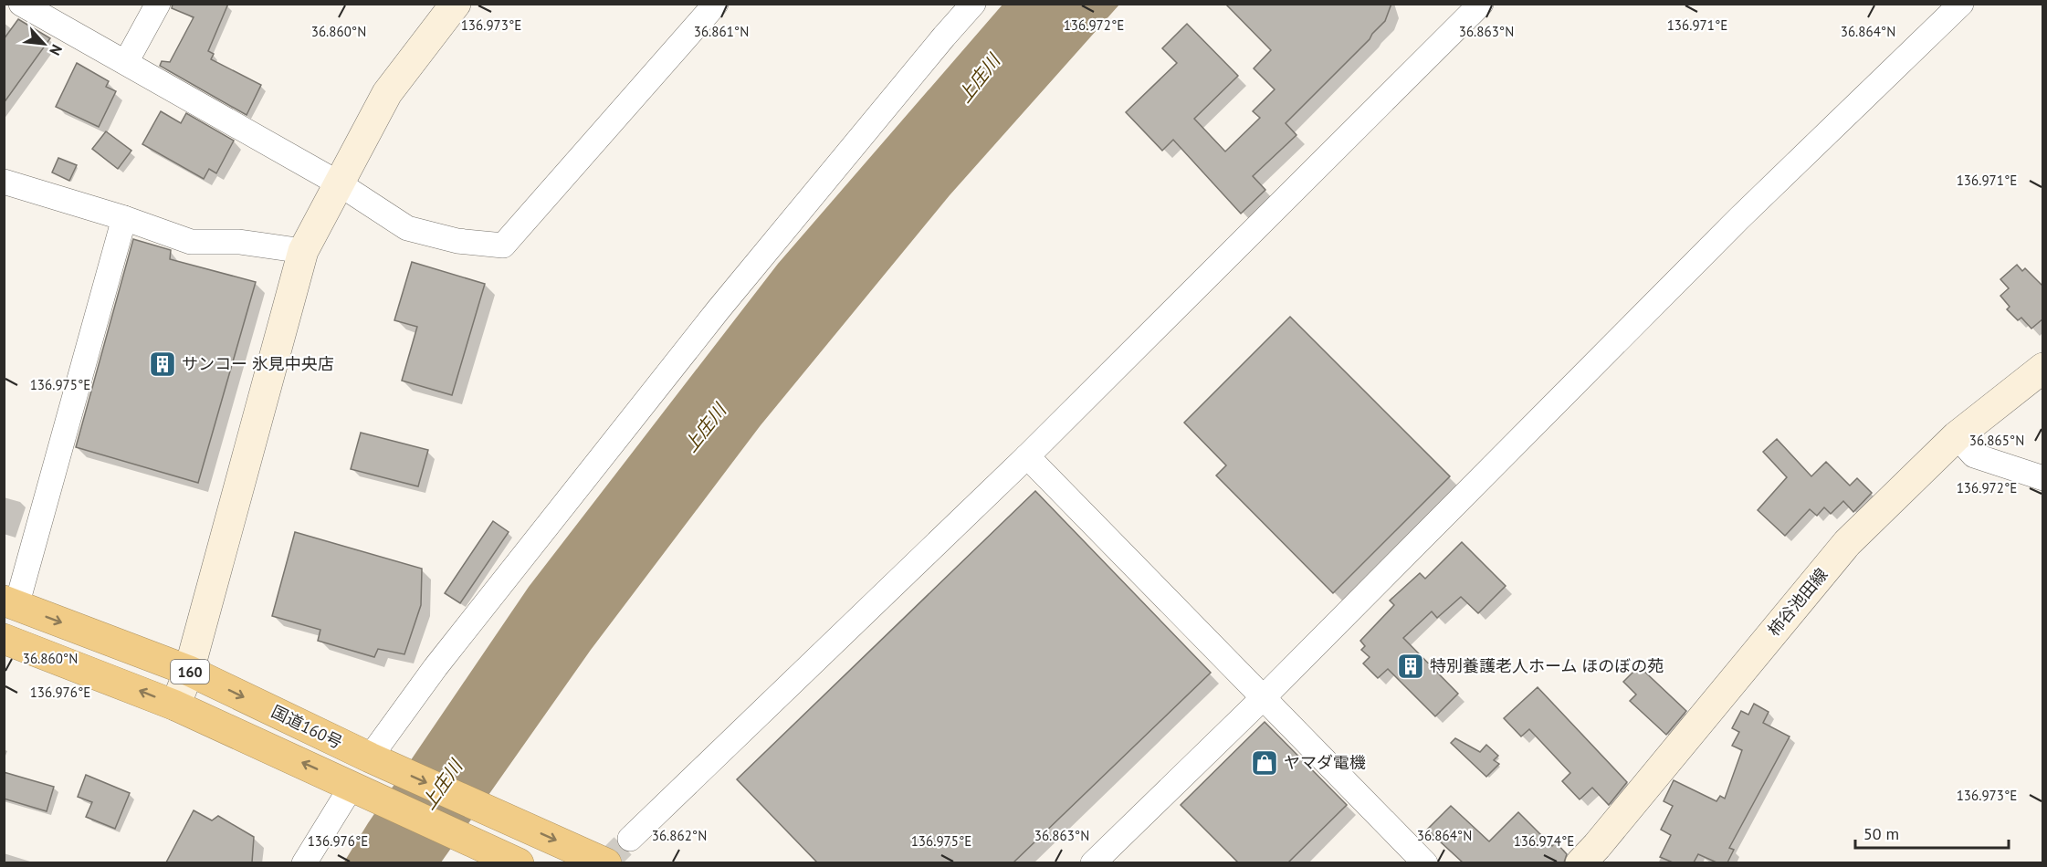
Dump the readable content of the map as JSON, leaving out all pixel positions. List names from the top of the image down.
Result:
{
  "streets": {
    "highway": ["160", "国道160号"],
    "street": ["柿谷池田線"]
  },
  "water": ["上庄川"],
  "places": {
    "building": ["サンコー 氷見中央店", "特別養護老人ホーム ほのぼの苑"],
    "shop": ["ヤマダ電機"]
  },
  "scale_bar": "50 m",
  "north": "bottom right",
  "coordinates": [
    "136.973°E",
    "136.972°E",
    "136.971°E",
    "36.860°N",
    "36.861°N",
    "36.863°N",
    "36.864°N",
    "136.975°E",
    "36.865°N",
    "136.976°E",
    "36.862°N",
    "136.974°E"
  ]
}
